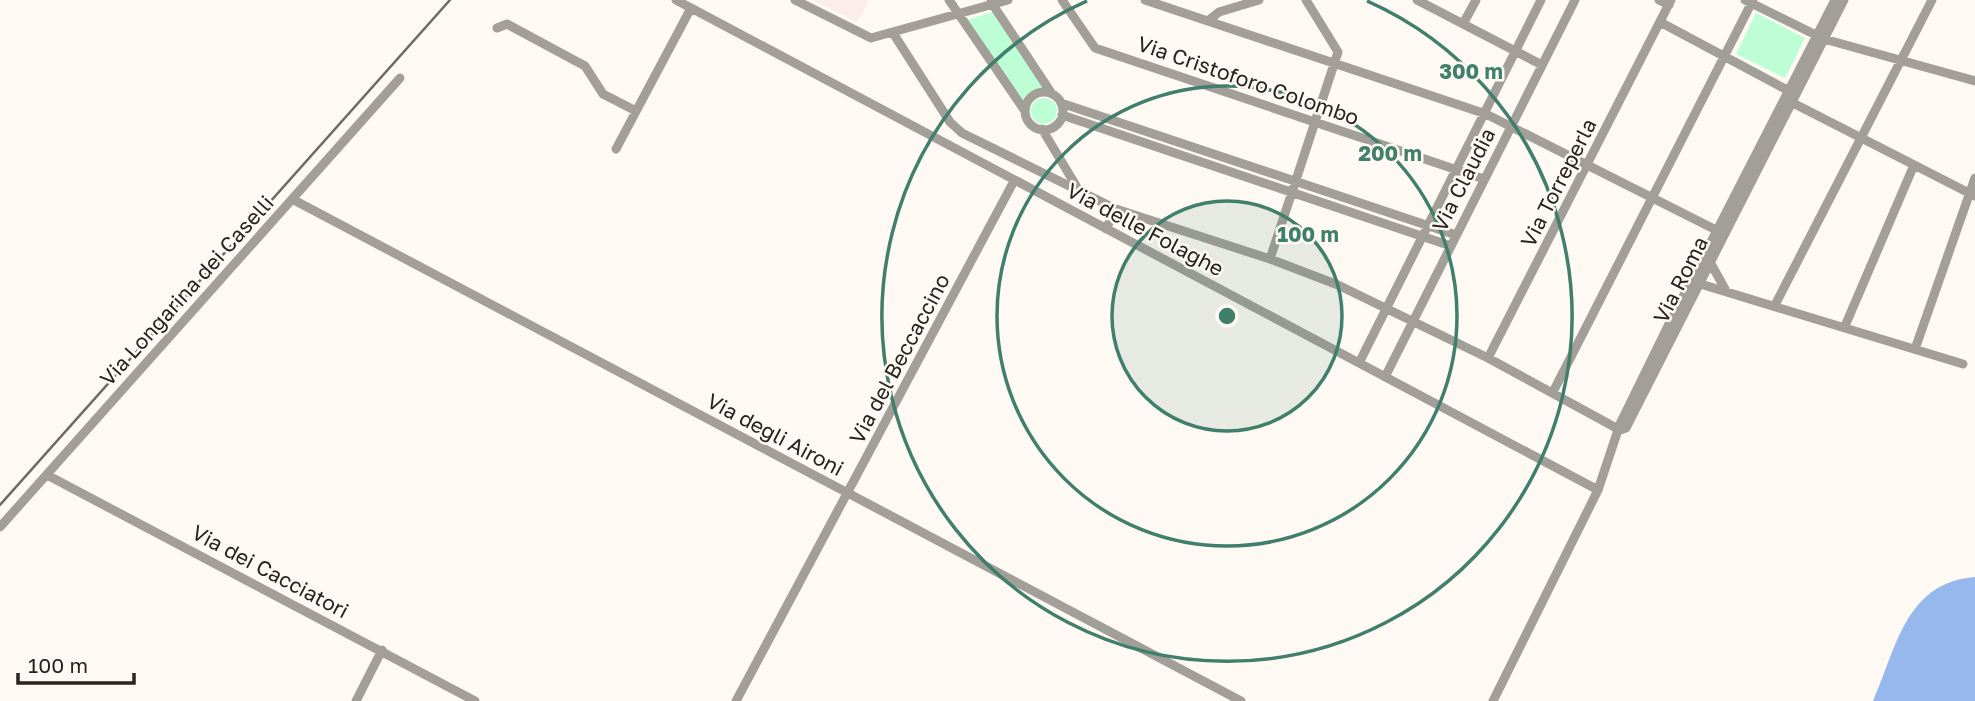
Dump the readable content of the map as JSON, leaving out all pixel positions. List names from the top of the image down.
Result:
{
  "streets": {
    "street": [
      "Via Cristoforo Colombo",
      "Via Claudia",
      "Via Torreperla",
      "Via delle Folaghe",
      "Via Roma",
      "Via Longarina dei Caselli",
      "Via del Beccaccino",
      "Via degli Aironi",
      "Via dei Cacciatori"
    ]
  },
  "crossings": [
    ["Via Cristoforo Colombo", "Via Claudia"],
    ["Via Claudia", "Via delle Folaghe"],
    ["Via delle Folaghe", "Via Roma"],
    ["Via delle Folaghe", "Via del Beccaccino"],
    ["Via Longarina dei Caselli", "Via degli Aironi"],
    ["Via Longarina dei Caselli", "Via dei Cacciatori"],
    ["Via del Beccaccino", "Via degli Aironi"]
  ],
  "scale_bar": "100 m",
  "rings": ["300 m", "200 m", "100 m"]
}
